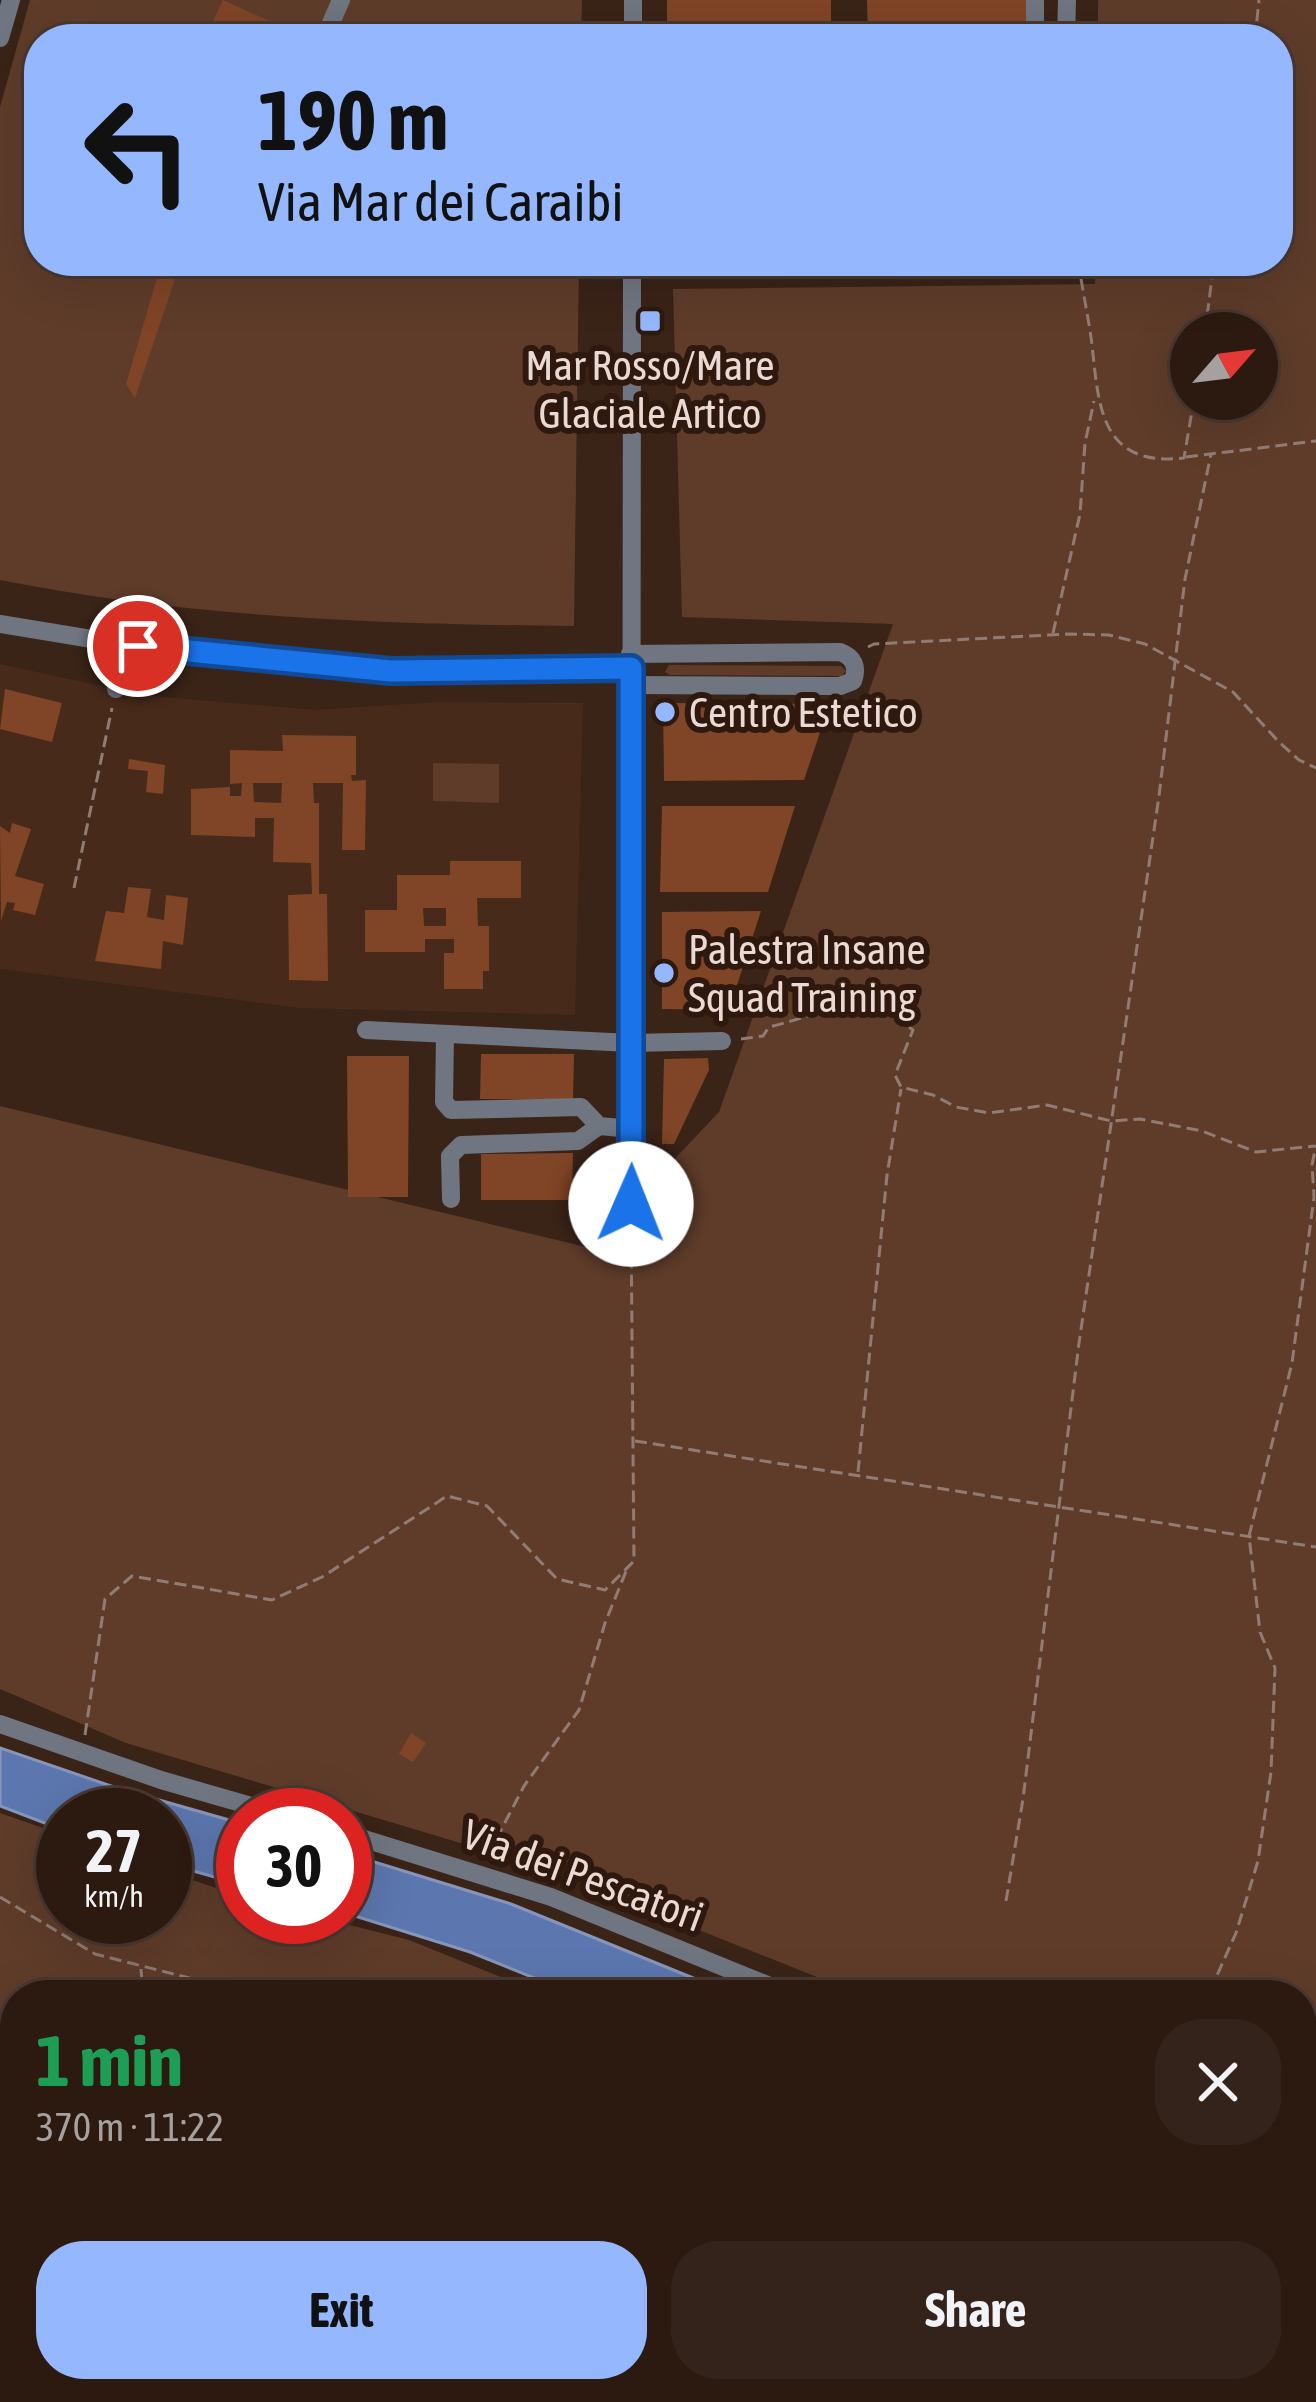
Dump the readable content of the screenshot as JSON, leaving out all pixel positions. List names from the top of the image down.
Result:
{
  "streets": {
    "street": ["Via dei Pescatori"]
  },
  "places": {
    "transit": ["Mar Rosso/Mare Glaciale Artico"],
    "other": ["Centro Estetico", "Palestra Insane Squad Training"]
  },
  "north": "top right",
  "page": {
    "turn": ["190 m", "Via Mar dei Caraibi"],
    "speed": "27 km/h",
    "limit": "30",
    "heading": ["1 min", "370 m · 11:22"],
    "buttons": ["Exit", "Share"]
  }
}
